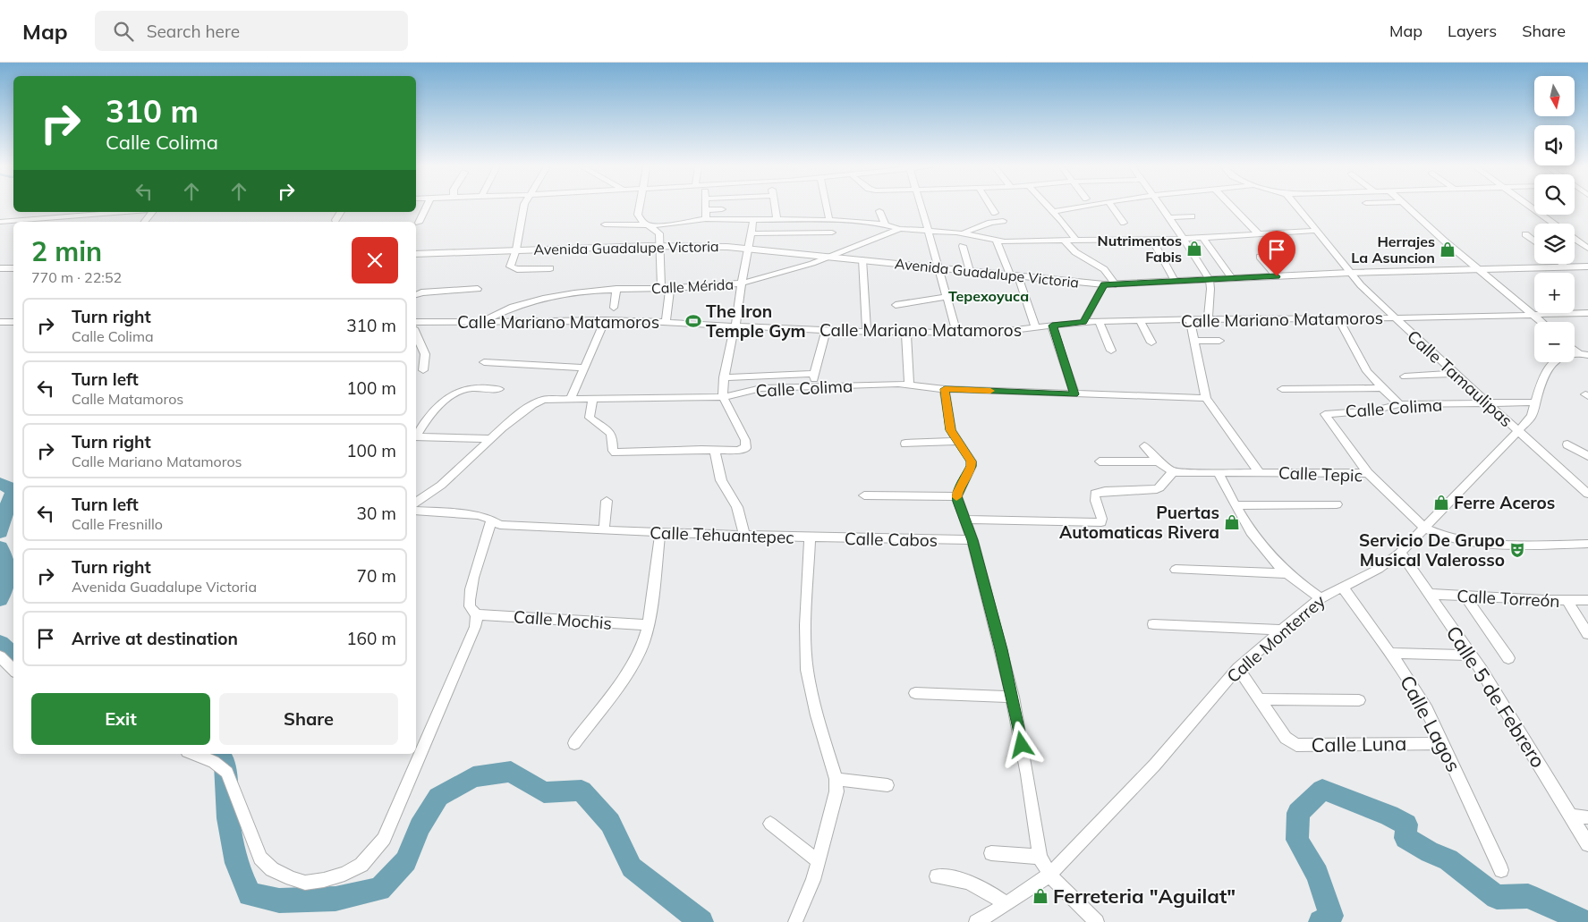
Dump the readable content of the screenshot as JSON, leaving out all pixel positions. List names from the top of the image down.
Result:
{
  "streets": {
    "main road": ["Avenida Guadalupe Victoria"],
    "street": [
      "Calle Mérida",
      "Calle Mariano Matamoros",
      "Calle Tamaulipas",
      "Calle Colima",
      "Calle Tepic",
      "Calle Tehuantepec",
      "Calle Cabos",
      "Calle Torreón",
      "Calle Mochis",
      "Calle Monterrey",
      "Calle 5 de Febrero",
      "Calle Lagos",
      "Calle Luna"
    ]
  },
  "crossings": [
    ["Avenida Guadalupe Victoria", "Calle Mérida"],
    ["Avenida Guadalupe Victoria", "Calle Tamaulipas"],
    ["Calle Mérida", "Calle Mariano Matamoros"],
    ["Calle Mariano Matamoros", "Calle Tamaulipas"],
    ["Calle Tamaulipas", "Calle Colima"],
    ["Calle Tamaulipas", "Calle Monterrey"],
    ["Calle Colima", "Calle Tepic"],
    ["Calle Colima", "Calle Monterrey"],
    ["Calle Tepic", "Calle Monterrey"],
    ["Calle Tehuantepec", "Calle Cabos"],
    ["Calle Torreón", "Calle 5 de Febrero"],
    ["Calle Monterrey", "Calle 5 de Febrero"],
    ["Calle Monterrey", "Calle Lagos"],
    ["Calle Lagos", "Calle Luna"]
  ],
  "districts": ["Tepexoyuca"],
  "places": {
    "shop": [
      "Nutrimentos Fabis",
      "Herrajes La Asuncion",
      "Ferre Aceros",
      "Puertas Automaticas Rivera",
      "Ferreteria \"Aguilat\""
    ],
    "sports": ["The Iron Temple Gym"],
    "theatre": ["Servicio De Grupo Musical Valerosso"]
  },
  "north": "bottom",
  "page": {
    "header": "Map",
    "search": "Search here",
    "nav": ["Map", "Layers", "Share"],
    "map_buttons": ["+", "−"],
    "turn": ["310 m", "Calle Colima"],
    "heading": ["2 min", "770 m · 22:52"],
    "list": [
      {
        "name": "Turn right",
        "note": "Calle Colima",
        "value": "310 m"
      },
      {
        "name": "Turn left",
        "note": "Calle Matamoros",
        "value": "100 m"
      },
      {
        "name": "Turn right",
        "note": "Calle Mariano Matamoros",
        "value": "100 m"
      },
      {
        "name": "Turn left",
        "note": "Calle Fresnillo",
        "value": "30 m"
      },
      {
        "name": "Turn right",
        "note": "Avenida Guadalupe Victoria",
        "value": "70 m"
      },
      {
        "name": "Arrive at destination",
        "value": "160 m"
      }
    ],
    "buttons": ["Exit", "Share"]
  }
}
